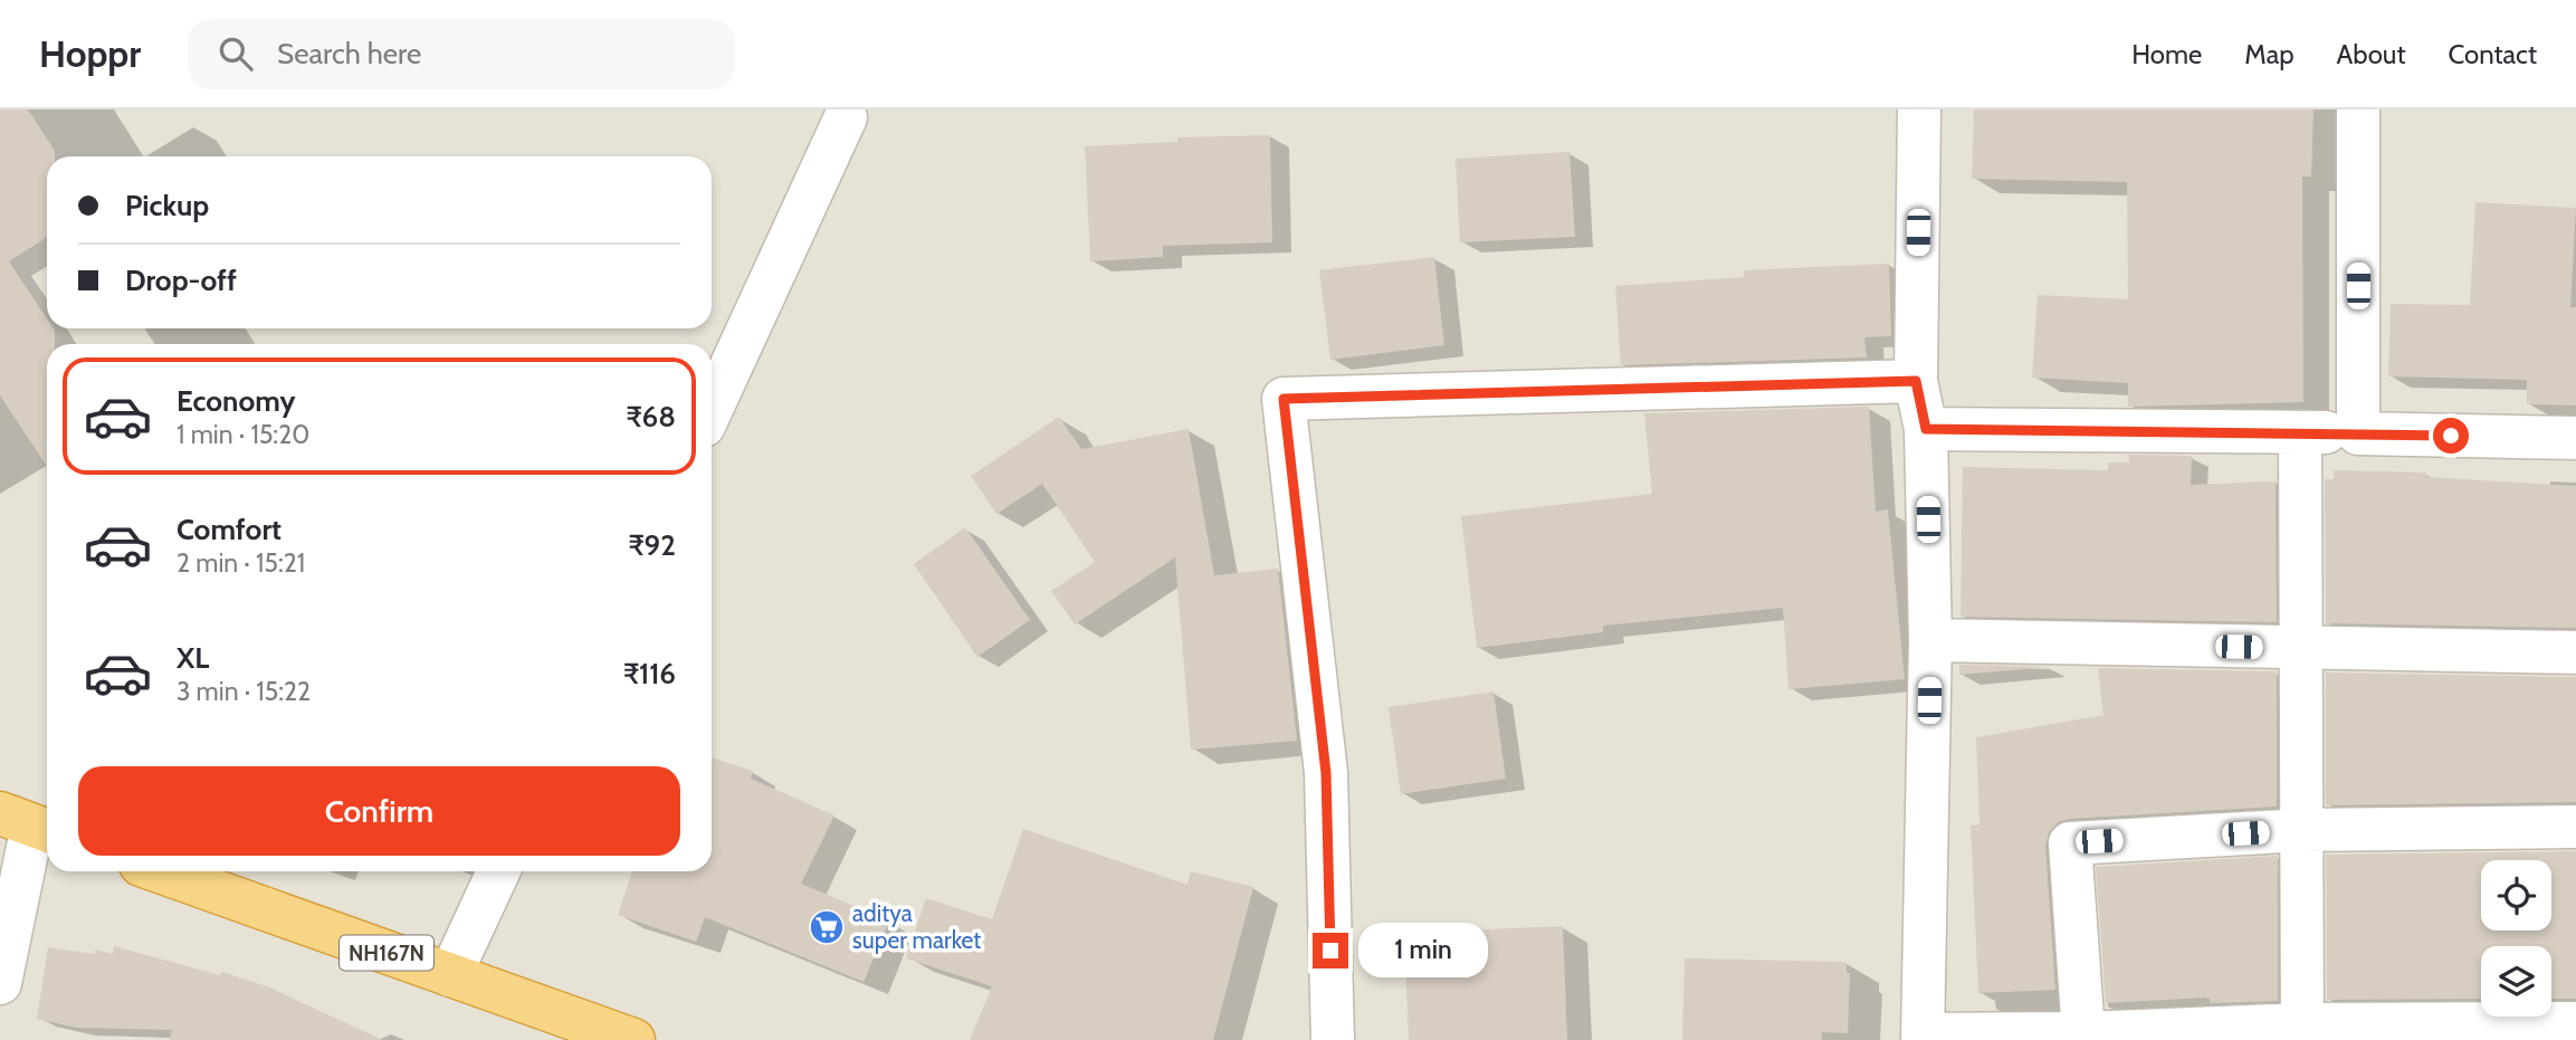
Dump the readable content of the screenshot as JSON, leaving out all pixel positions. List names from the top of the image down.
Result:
{
  "streets": {
    "highway": ["NH167N"]
  },
  "places": {
    "supermarket": ["aditya super market"]
  },
  "page": {
    "header": "Hoppr",
    "search": "Search here",
    "nav": [
      "Home",
      "Map",
      "About",
      "Contact"
    ],
    "banner": ["Pickup", "Drop-off"],
    "list": [
      {
        "name": "Economy",
        "note": "1 min · 15:20",
        "value": "₹68"
      },
      {
        "name": "Comfort",
        "note": "2 min · 15:21",
        "value": "₹92"
      },
      {
        "name": "XL",
        "note": "3 min · 15:22",
        "value": "₹116"
      }
    ],
    "buttons": "Confirm",
    "bubble": "1 min"
  }
}
